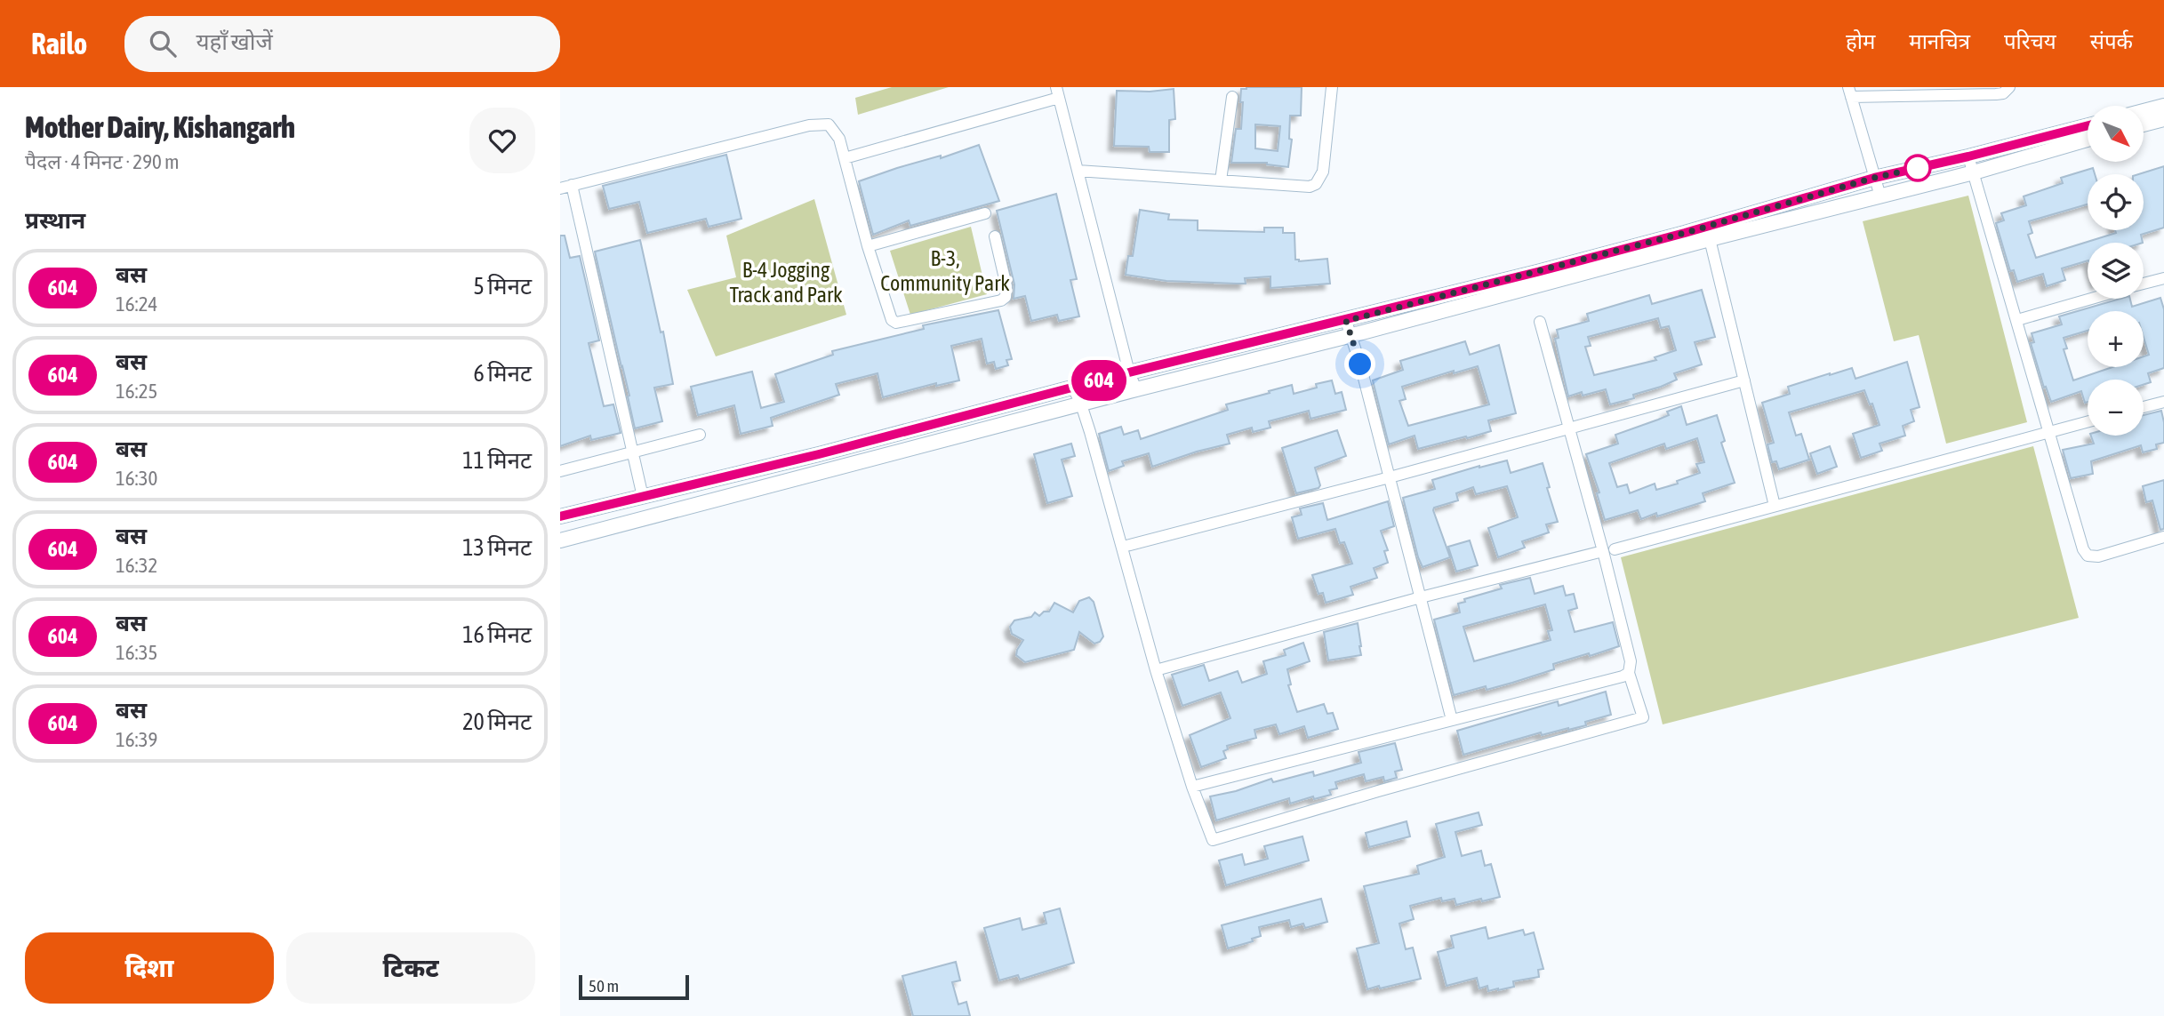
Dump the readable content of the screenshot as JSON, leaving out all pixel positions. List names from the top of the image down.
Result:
{
  "parks": ["B-3, Community Park", "B-4 Jogging Track and Park"],
  "lines": ["bus line 604"],
  "scale_bar": "50 m",
  "north": "bottom right",
  "page": {
    "header": "Railo",
    "search": "यहाँ खोजें",
    "nav": [
      "होम",
      "मानचित्र",
      "परिचय",
      "संपर्क"
    ],
    "heading": [
      ["Mother Dairy, Kishangarh", "पैदल · 4 मिनट · 290 m"],
      "प्रस्थान"
    ],
    "on_map": "604",
    "map_buttons": ["+", "−"],
    "list": [
      {
        "mark": "604",
        "name": "बस",
        "note": "16:24",
        "value": "5 मिनट"
      },
      {
        "mark": "604",
        "name": "बस",
        "note": "16:25",
        "value": "6 मिनट"
      },
      {
        "mark": "604",
        "name": "बस",
        "note": "16:30",
        "value": "11 मिनट"
      },
      {
        "mark": "604",
        "name": "बस",
        "note": "16:32",
        "value": "13 मिनट"
      },
      {
        "mark": "604",
        "name": "बस",
        "note": "16:35",
        "value": "16 मिनट"
      },
      {
        "mark": "604",
        "name": "बस",
        "note": "16:39",
        "value": "20 मिनट"
      }
    ],
    "buttons": ["दिशा", "टिकट"],
    "scale": "50 m"
  }
}
